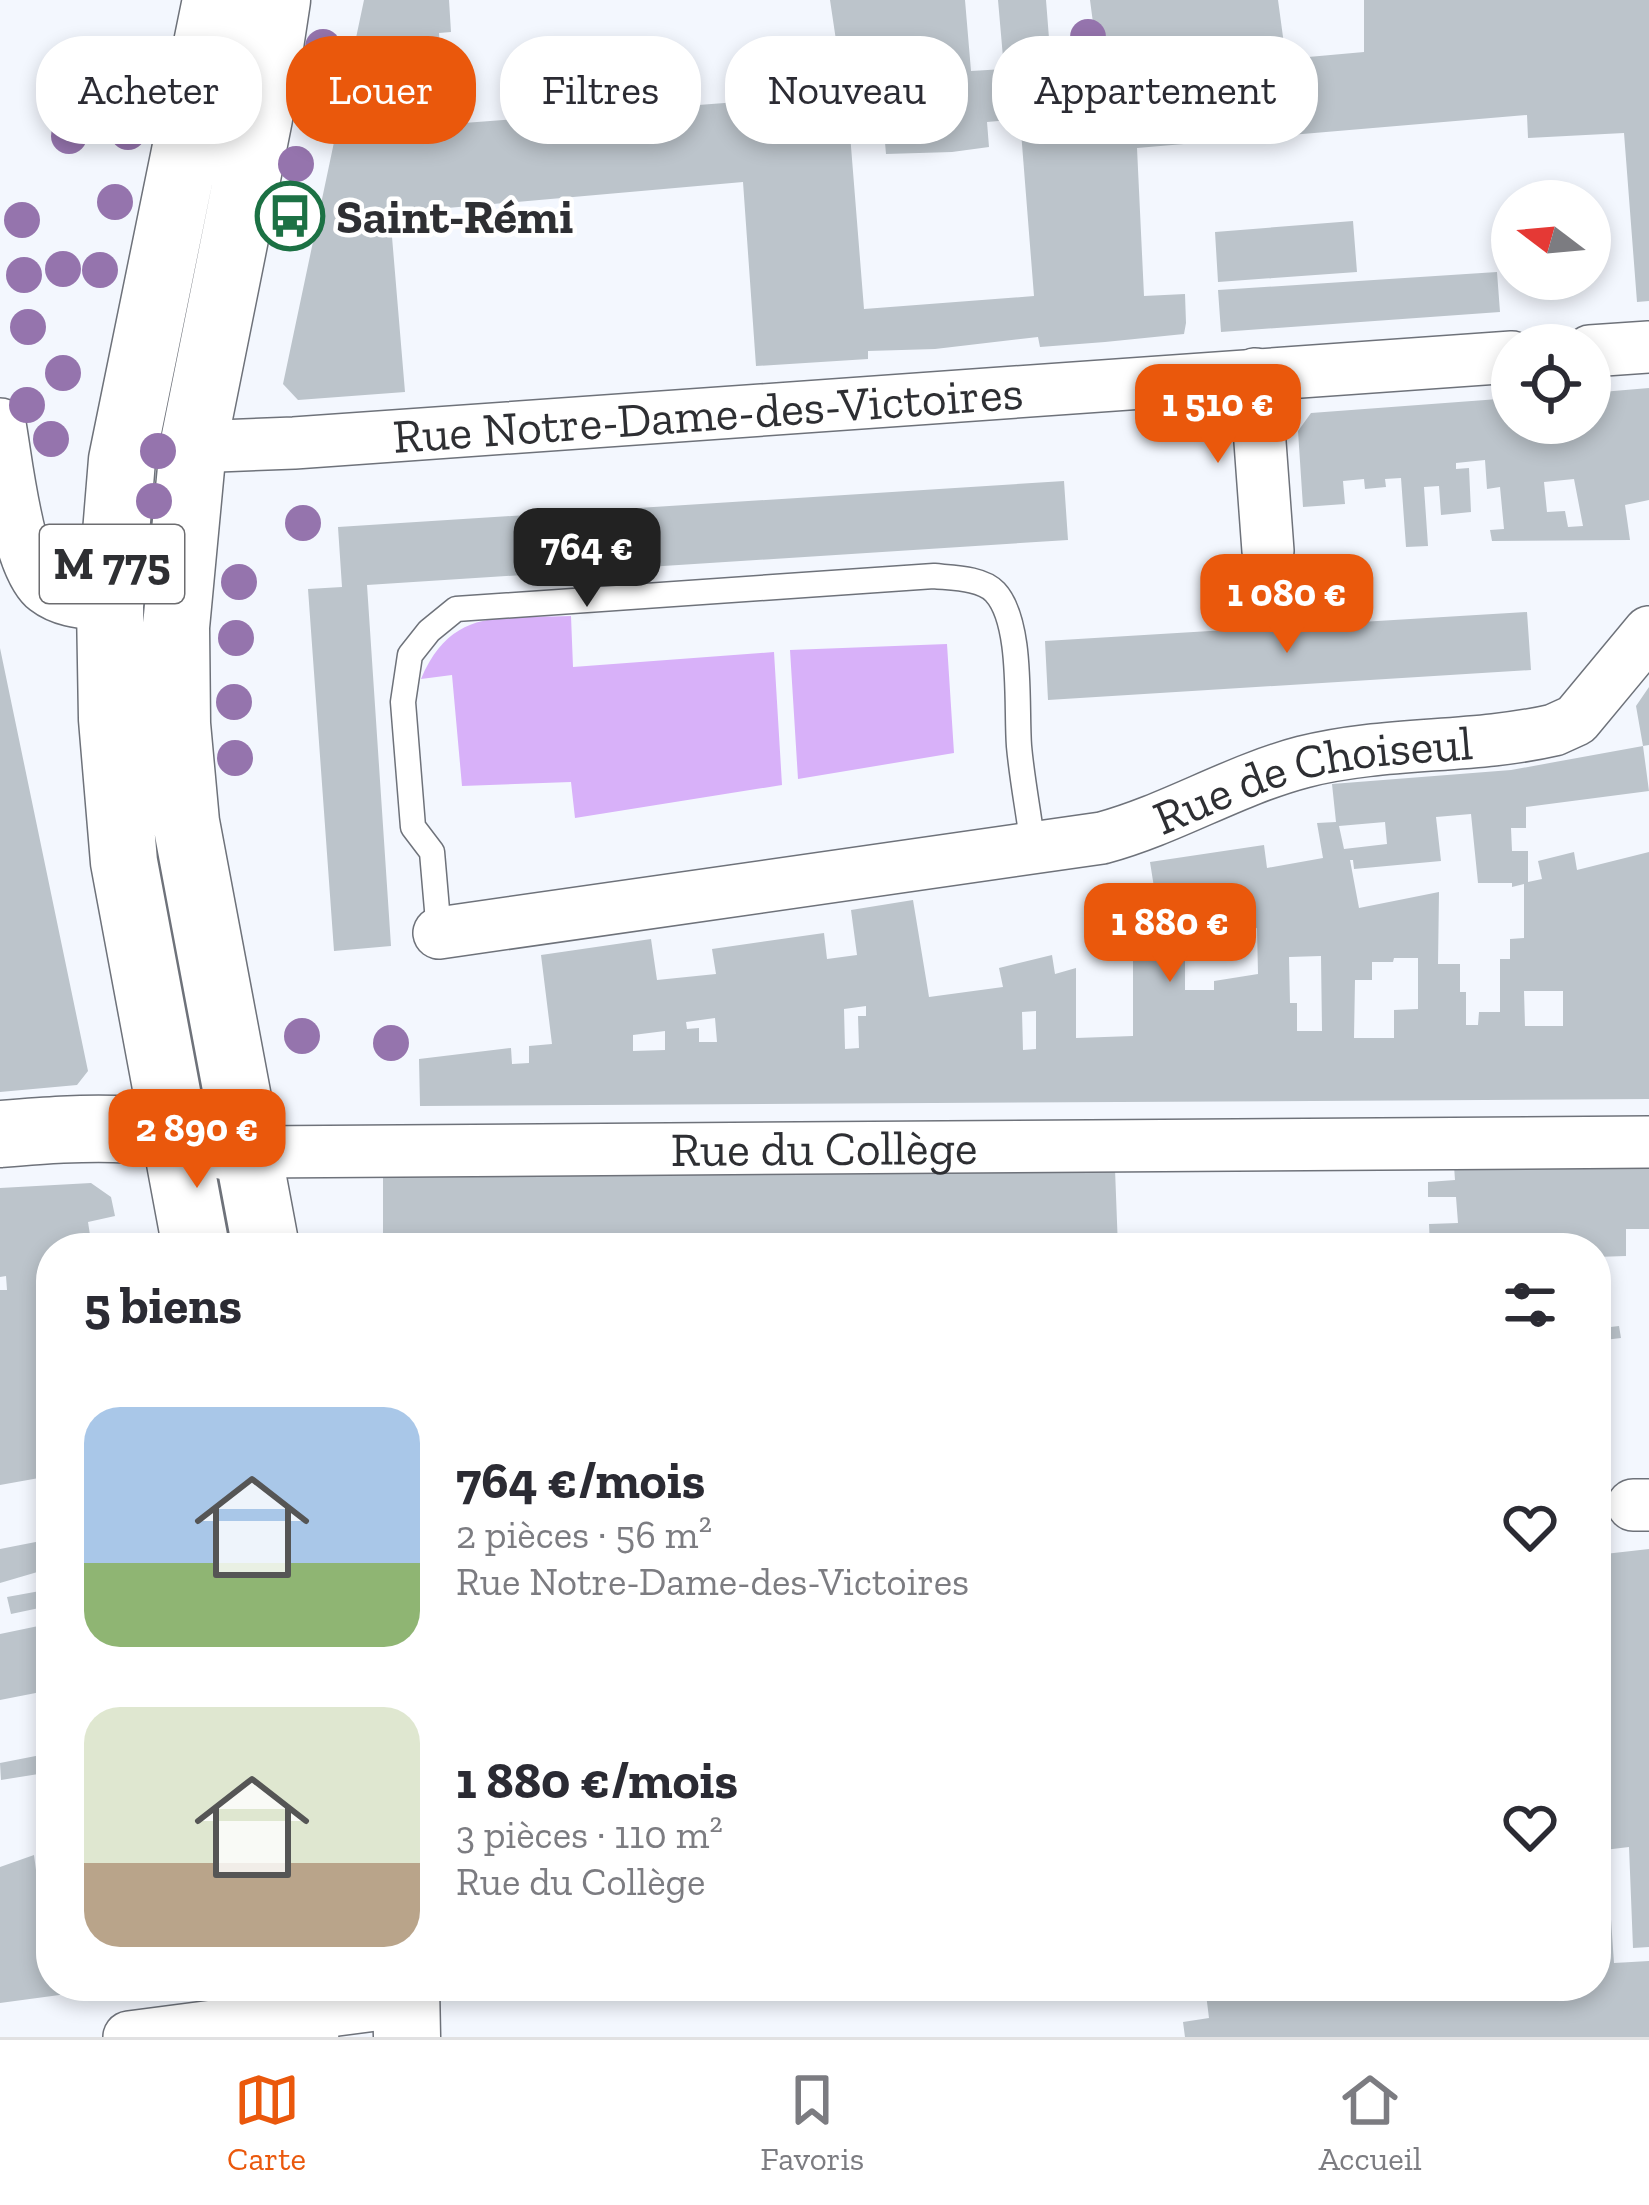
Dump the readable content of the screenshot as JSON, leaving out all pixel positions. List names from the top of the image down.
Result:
{
  "streets": {
    "main road": ["M 775", "Rue du Collège"],
    "street": ["Rue Notre-Dame-des-Victoires", "Rue de Choiseul"]
  },
  "crossings": [
    ["Rue Notre-Dame-des-Victoires", "M 775"],
    ["M 775", "Rue du Collège"]
  ],
  "places": {
    "bus stop": ["Saint-Rémi"]
  },
  "north": "left",
  "page": {
    "chip": [
      "Acheter",
      "Louer",
      "Filtres",
      "Nouveau",
      "Appartement"
    ],
    "price": [
      "1 510 €",
      "764 €",
      "1 080 €",
      "1 880 €",
      "2 890 €"
    ],
    "heading": "5 biens",
    "list": [
      {
        "name": "764 €/mois",
        "note": "2 pièces · 56 m² · Rue Notre-Dame-des-Victoires"
      },
      {
        "name": "1 880 €/mois",
        "note": "3 pièces · 110 m² · Rue du Collège"
      }
    ],
    "tabs": ["Carte", "Favoris", "Accueil"]
  }
}
